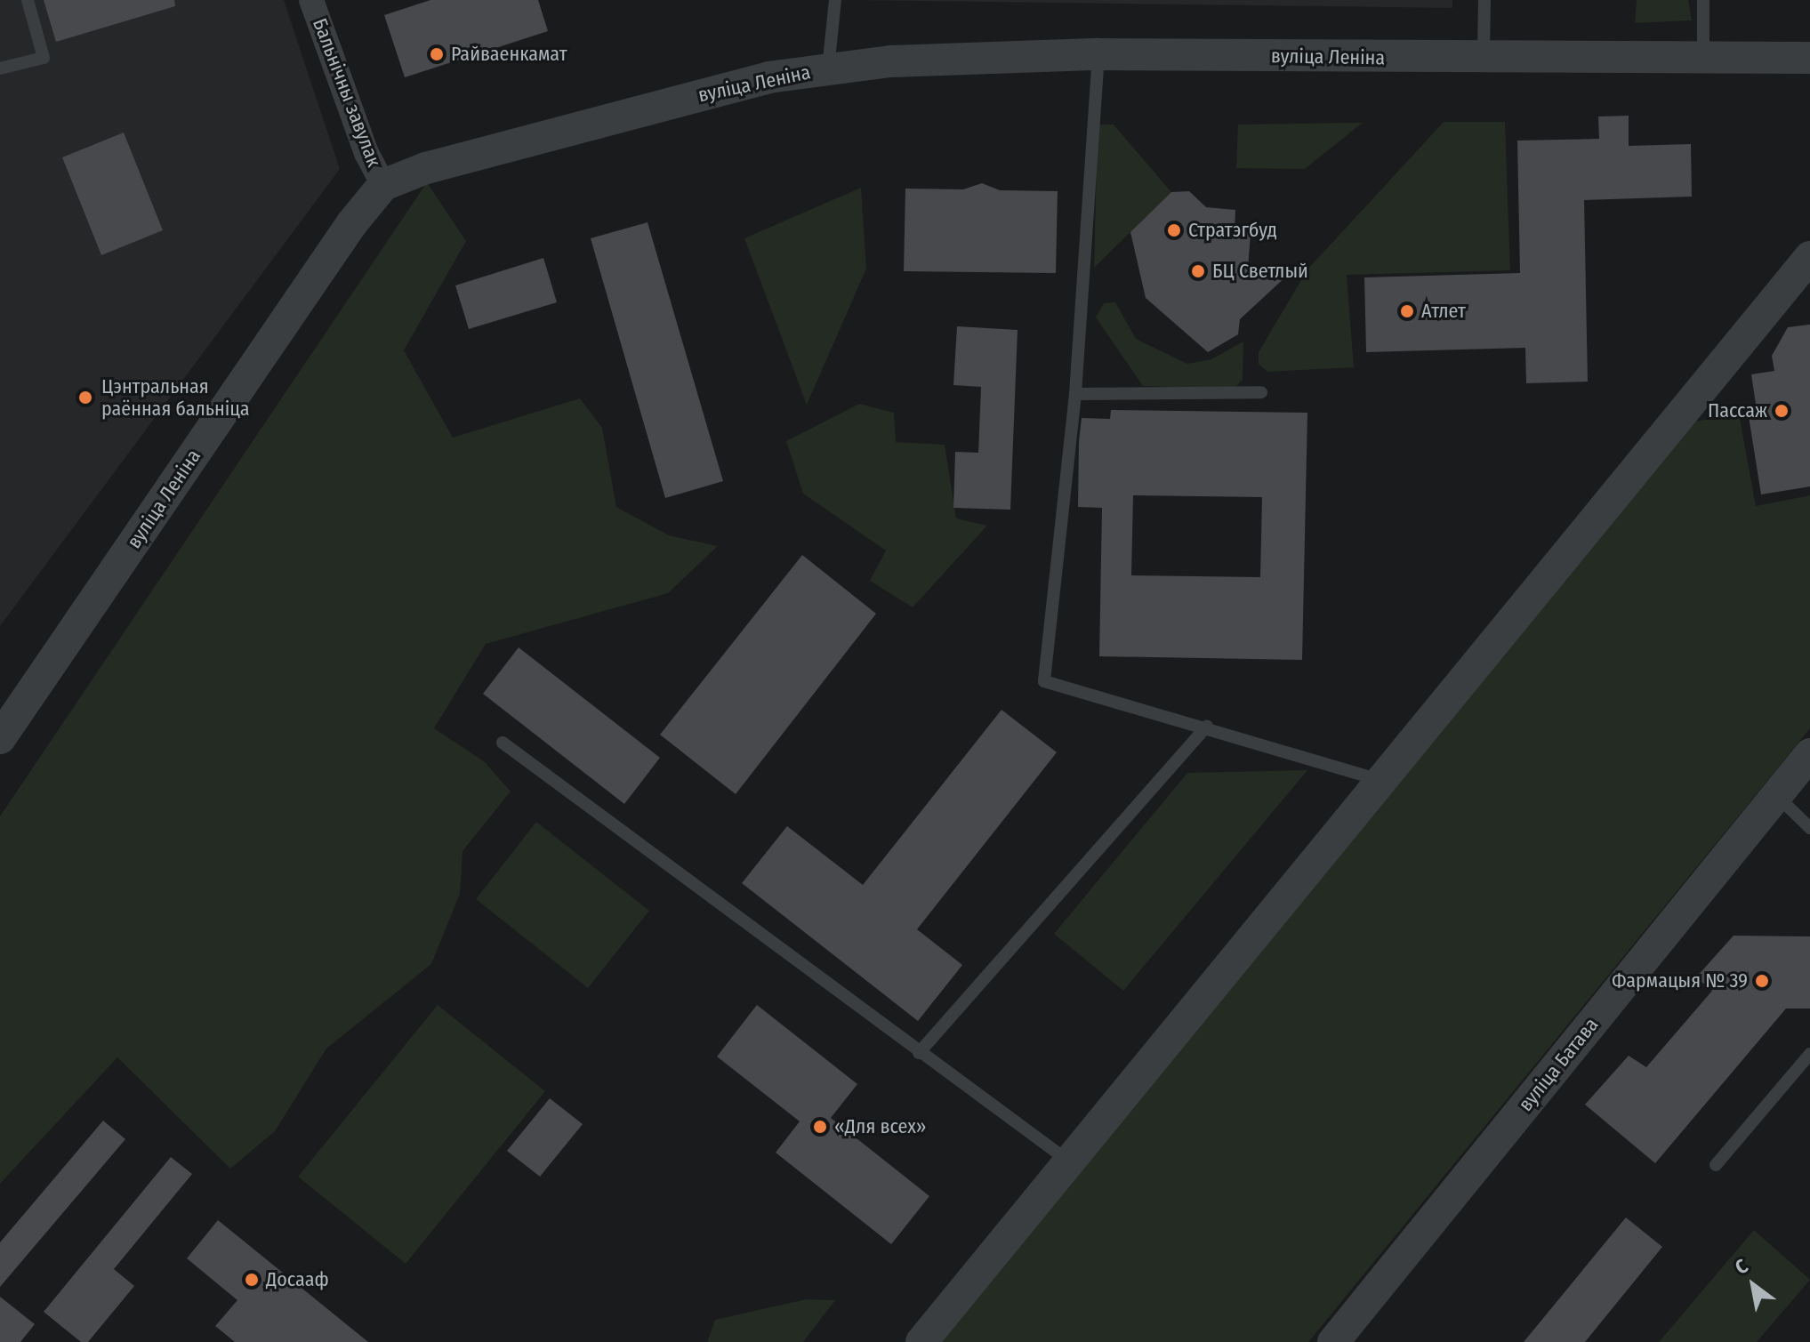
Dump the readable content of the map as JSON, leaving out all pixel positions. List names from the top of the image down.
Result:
{
  "streets": {
    "street": ["вуліца Леніна", "Бальнічны завулак", "вуліца Батава"]
  },
  "crossings": [
    ["вуліца Леніна", "Бальнічны завулак"]
  ],
  "places": [
    "Райваенкамат",
    "Стратэгбуд",
    "БЦ Светлый",
    "Атлет",
    "Цэнтральная раённая бальніца",
    "Пассаж",
    "Фармацыя № 39",
    "«Для всех»",
    "Досааф"
  ],
  "north": "top left"
}
